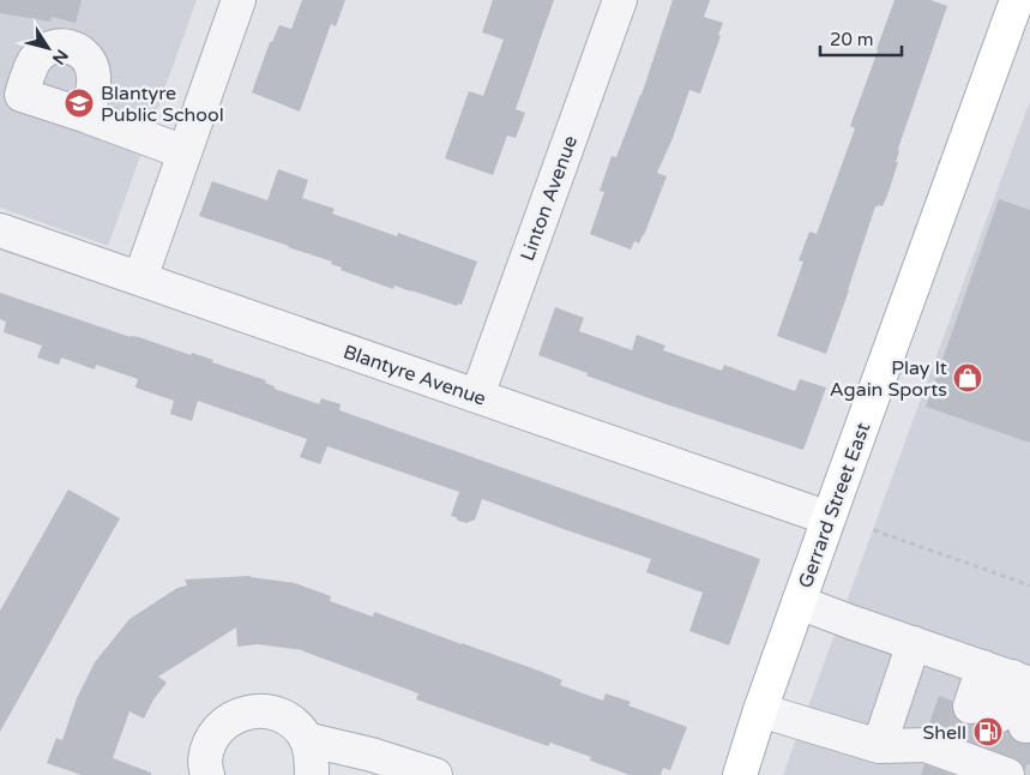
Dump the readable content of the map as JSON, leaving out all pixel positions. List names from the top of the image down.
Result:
{
  "streets": {
    "main road": ["Gerrard Street East"],
    "street": ["Linton Avenue", "Blantyre Avenue"]
  },
  "crossings": [
    ["Linton Avenue", "Blantyre Avenue"],
    ["Blantyre Avenue", "Gerrard Street East"]
  ],
  "places": {
    "school or university": ["Blantyre Public School"],
    "shop": ["Play It Again Sports"],
    "fuel station": ["Shell"]
  },
  "scale_bar": "20 m",
  "north": "bottom right"
}
